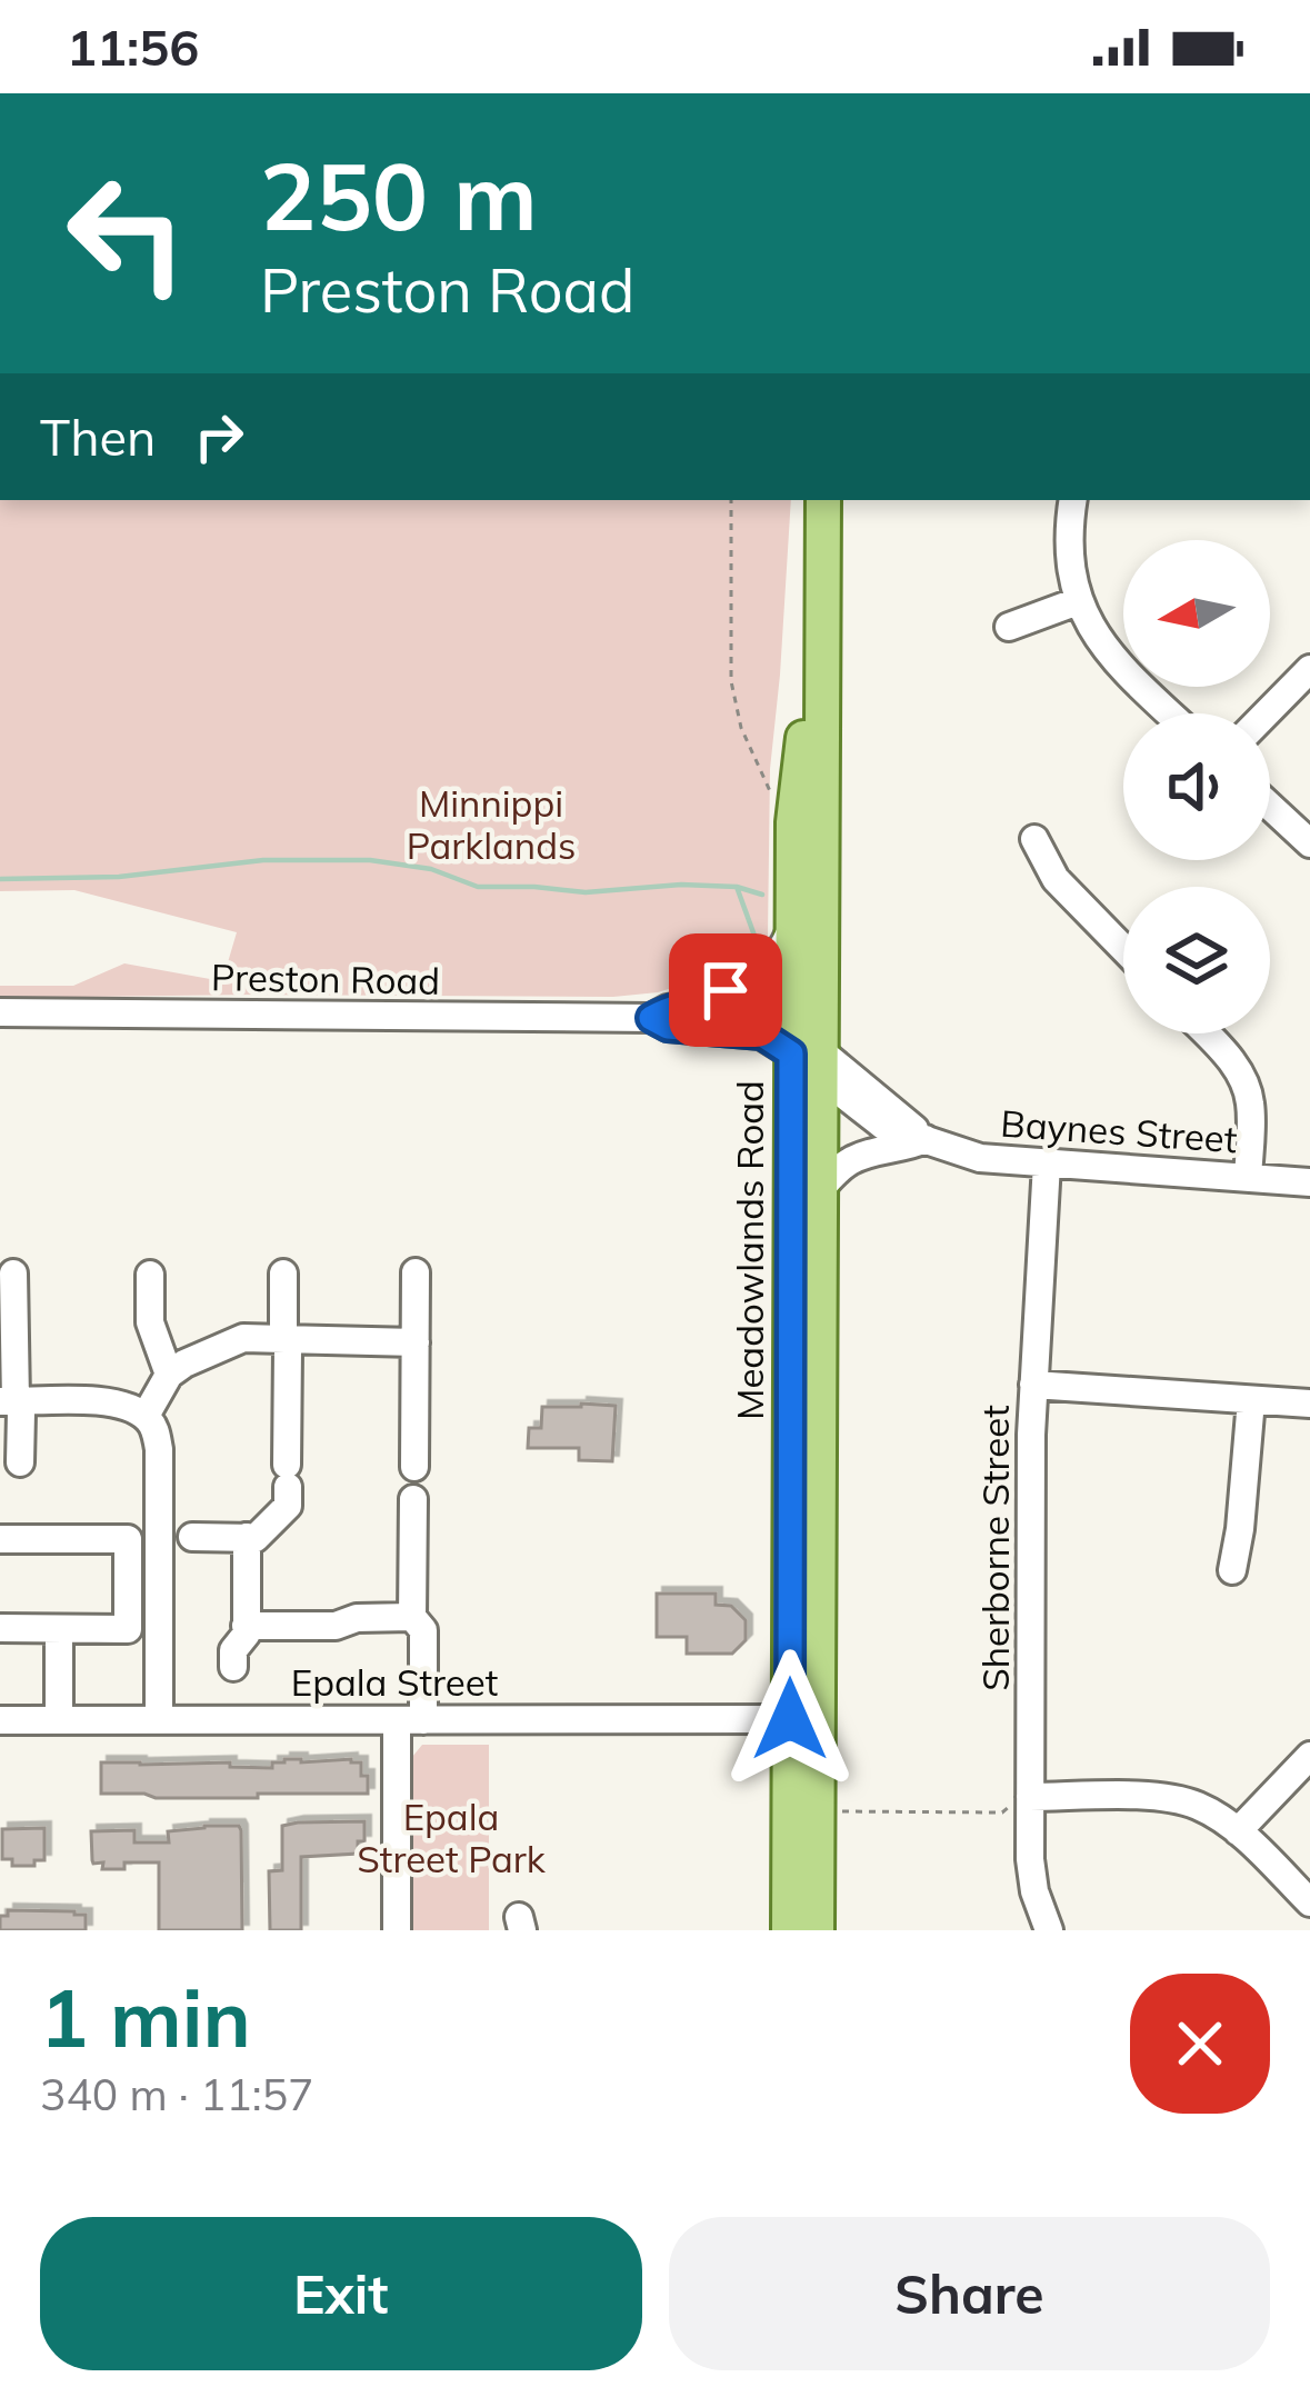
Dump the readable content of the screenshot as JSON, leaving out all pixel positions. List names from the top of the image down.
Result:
{
  "streets": {
    "main road": ["Meadowlands Road"],
    "street": [
      "Preston Road",
      "Baynes Street",
      "Sherborne Street",
      "Epala Street"
    ]
  },
  "crossings": [
    ["Preston Road", "Baynes Street"],
    ["Preston Road", "Meadowlands Road"],
    ["Baynes Street", "Meadowlands Road"],
    ["Baynes Street", "Sherborne Street"],
    ["Meadowlands Road", "Epala Street"]
  ],
  "parks": ["Minnippi Parklands", "Epala Street Park"],
  "north": "left",
  "page": {
    "status": "11:56",
    "turn": ["250 m", "Preston Road"],
    "then": "Then",
    "heading": ["1 min", "340 m · 11:57"],
    "buttons": ["Exit", "Share"]
  }
}
